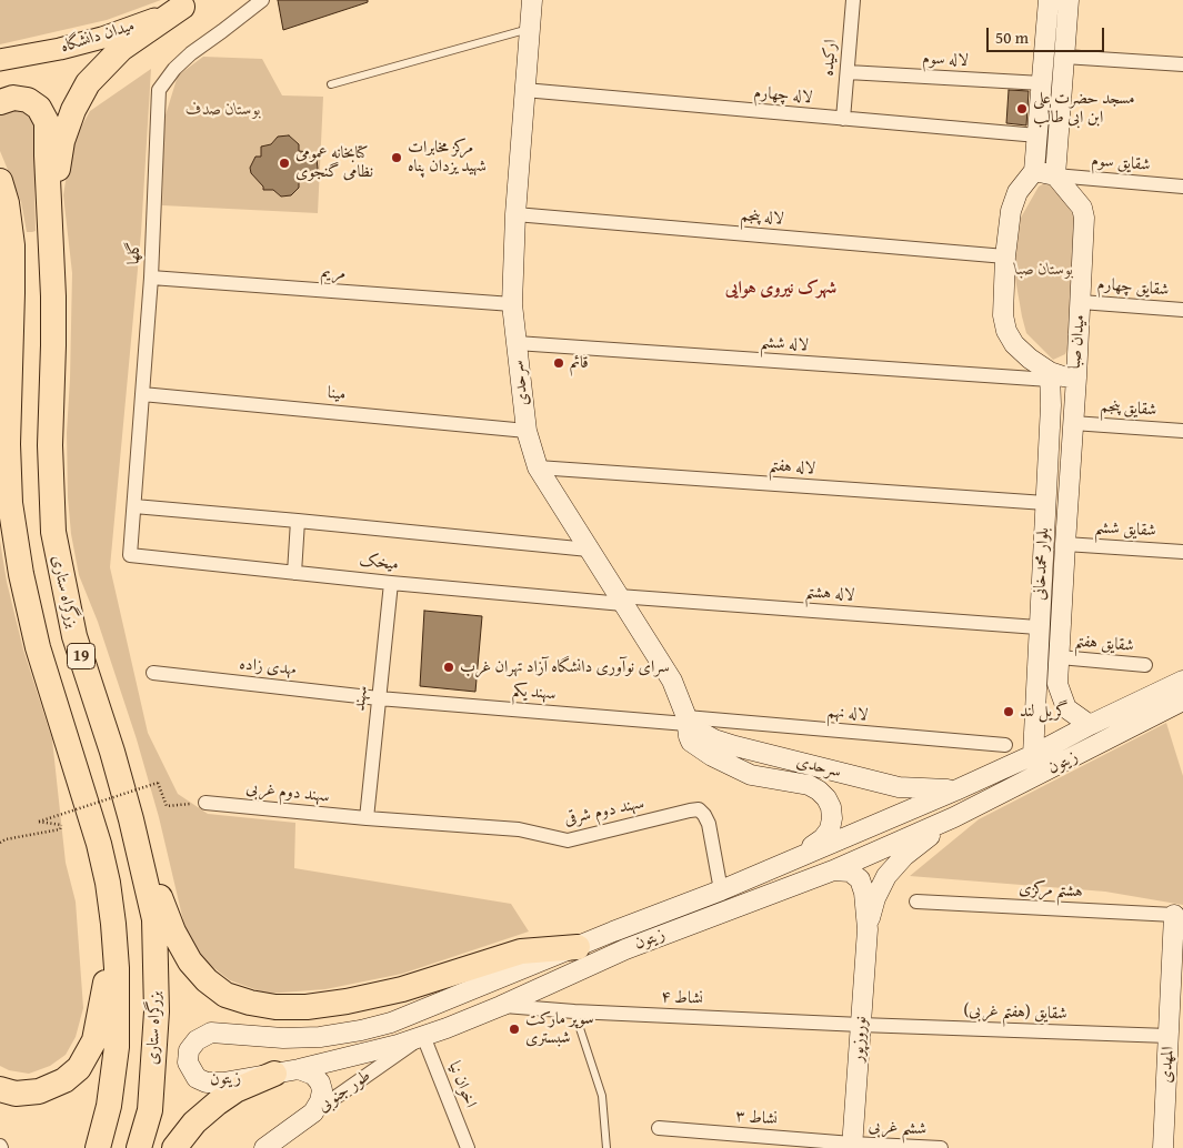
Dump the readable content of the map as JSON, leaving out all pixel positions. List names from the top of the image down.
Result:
{
  "streets": {
    "highway": ["بزرگراه ستاری", "19"],
    "main road": ["میدان دانشگاه"],
    "street": [
      "ارکیده",
      "لاله سوم",
      "لاله چهارم",
      "شقایق سوم",
      "لاله پنجم",
      "گلها",
      "مریم",
      "شقایق چهارم",
      "میدان صبا",
      "لاله ششم",
      "سرحدی",
      "مینا",
      "شقایق پنجم",
      "لاله هفتم",
      "شقایق ششم",
      "میخک",
      "بلوار محمدخانی",
      "لاله هشتم",
      "شقایق هفتم",
      "مهدی زاده",
      "سهند يكم",
      "سهند",
      "لاله نهم",
      "زیتون",
      "سهند دوم غربی",
      "سهند دوم شرقی",
      "هشتم مرکزی",
      "نشاط ۴",
      "شقایق (هفتم غربی)",
      "نوروزپور",
      "المهدی",
      "اخوان نیا",
      "طور جنوبی",
      "نشاط ۳",
      "ششم غربی"
    ]
  },
  "crossings": [
    ["ارکیده", "لاله سوم"],
    ["ارکیده", "لاله چهارم"],
    ["لاله چهارم", "سرحدی"],
    ["شقایق سوم", "میدان صبا"],
    ["لاله پنجم", "میدان صبا"],
    ["لاله پنجم", "سرحدی"],
    ["گلها", "مریم"],
    ["گلها", "مینا"],
    ["گلها", "میخک"],
    ["مریم", "سرحدی"],
    ["شقایق چهارم", "میدان صبا"],
    ["میدان صبا", "لاله ششم"],
    ["میدان صبا", "بلوار محمدخانی"],
    ["لاله ششم", "سرحدی"],
    ["لاله ششم", "بلوار محمدخانی"],
    ["سرحدی", "مینا"],
    ["سرحدی", "لاله هفتم"],
    ["سرحدی", "میخک"],
    ["سرحدی", "لاله هشتم"],
    ["سرحدی", "سهند يكم"],
    ["سرحدی", "لاله نهم"],
    ["سرحدی", "زیتون"],
    ["شقایق پنجم", "بلوار محمدخانی"],
    ["لاله هفتم", "بلوار محمدخانی"],
    ["شقایق ششم", "بلوار محمدخانی"],
    ["میخک", "لاله هشتم"],
    ["میخک", "سهند"],
    ["بلوار محمدخانی", "لاله هشتم"],
    ["بلوار محمدخانی", "شقایق هفتم"],
    ["بلوار محمدخانی", "زیتون"],
    ["مهدی زاده", "سهند يكم"],
    ["مهدی زاده", "سهند"],
    ["سهند يكم", "سهند"],
    ["سهند يكم", "لاله نهم"],
    ["سهند", "سهند دوم غربی"],
    ["سهند", "سهند دوم شرقی"],
    ["زیتون", "سهند دوم شرقی"],
    ["زیتون", "نشاط ۴"],
    ["زیتون", "نوروزپور"],
    ["زیتون", "اخوان نیا"],
    ["زیتون", "طور جنوبی"],
    ["سهند دوم غربی", "سهند دوم شرقی"],
    ["هشتم مرکزی", "المهدی"],
    ["نشاط ۴", "شقایق (هفتم غربی)"],
    ["نشاط ۴", "نوروزپور"],
    ["شقایق (هفتم غربی)", "نوروزپور"],
    ["شقایق (هفتم غربی)", "المهدی"],
    ["نوروزپور", "نشاط ۳"],
    ["نوروزپور", "ششم غربی"],
    ["اخوان نیا", "طور جنوبی"],
    ["نشاط ۳", "ششم غربی"]
  ],
  "districts": ["شهرک نیروی هوایی"],
  "parks": ["بوستان صدف", "بوستان صبا"],
  "places": [
    "مسجد حضرت علی ابن ابی طالب",
    "مرکز مخابرات شهید یزدان پناه",
    "کتابخانه عمومی نظامی گنجوی",
    "قائم",
    "سرای نوآوری دانشگاه آزاد تهران غرب",
    "گریل لند",
    "سوپر مارکت شبستری"
  ],
  "scale_bar": "50 m"
}
